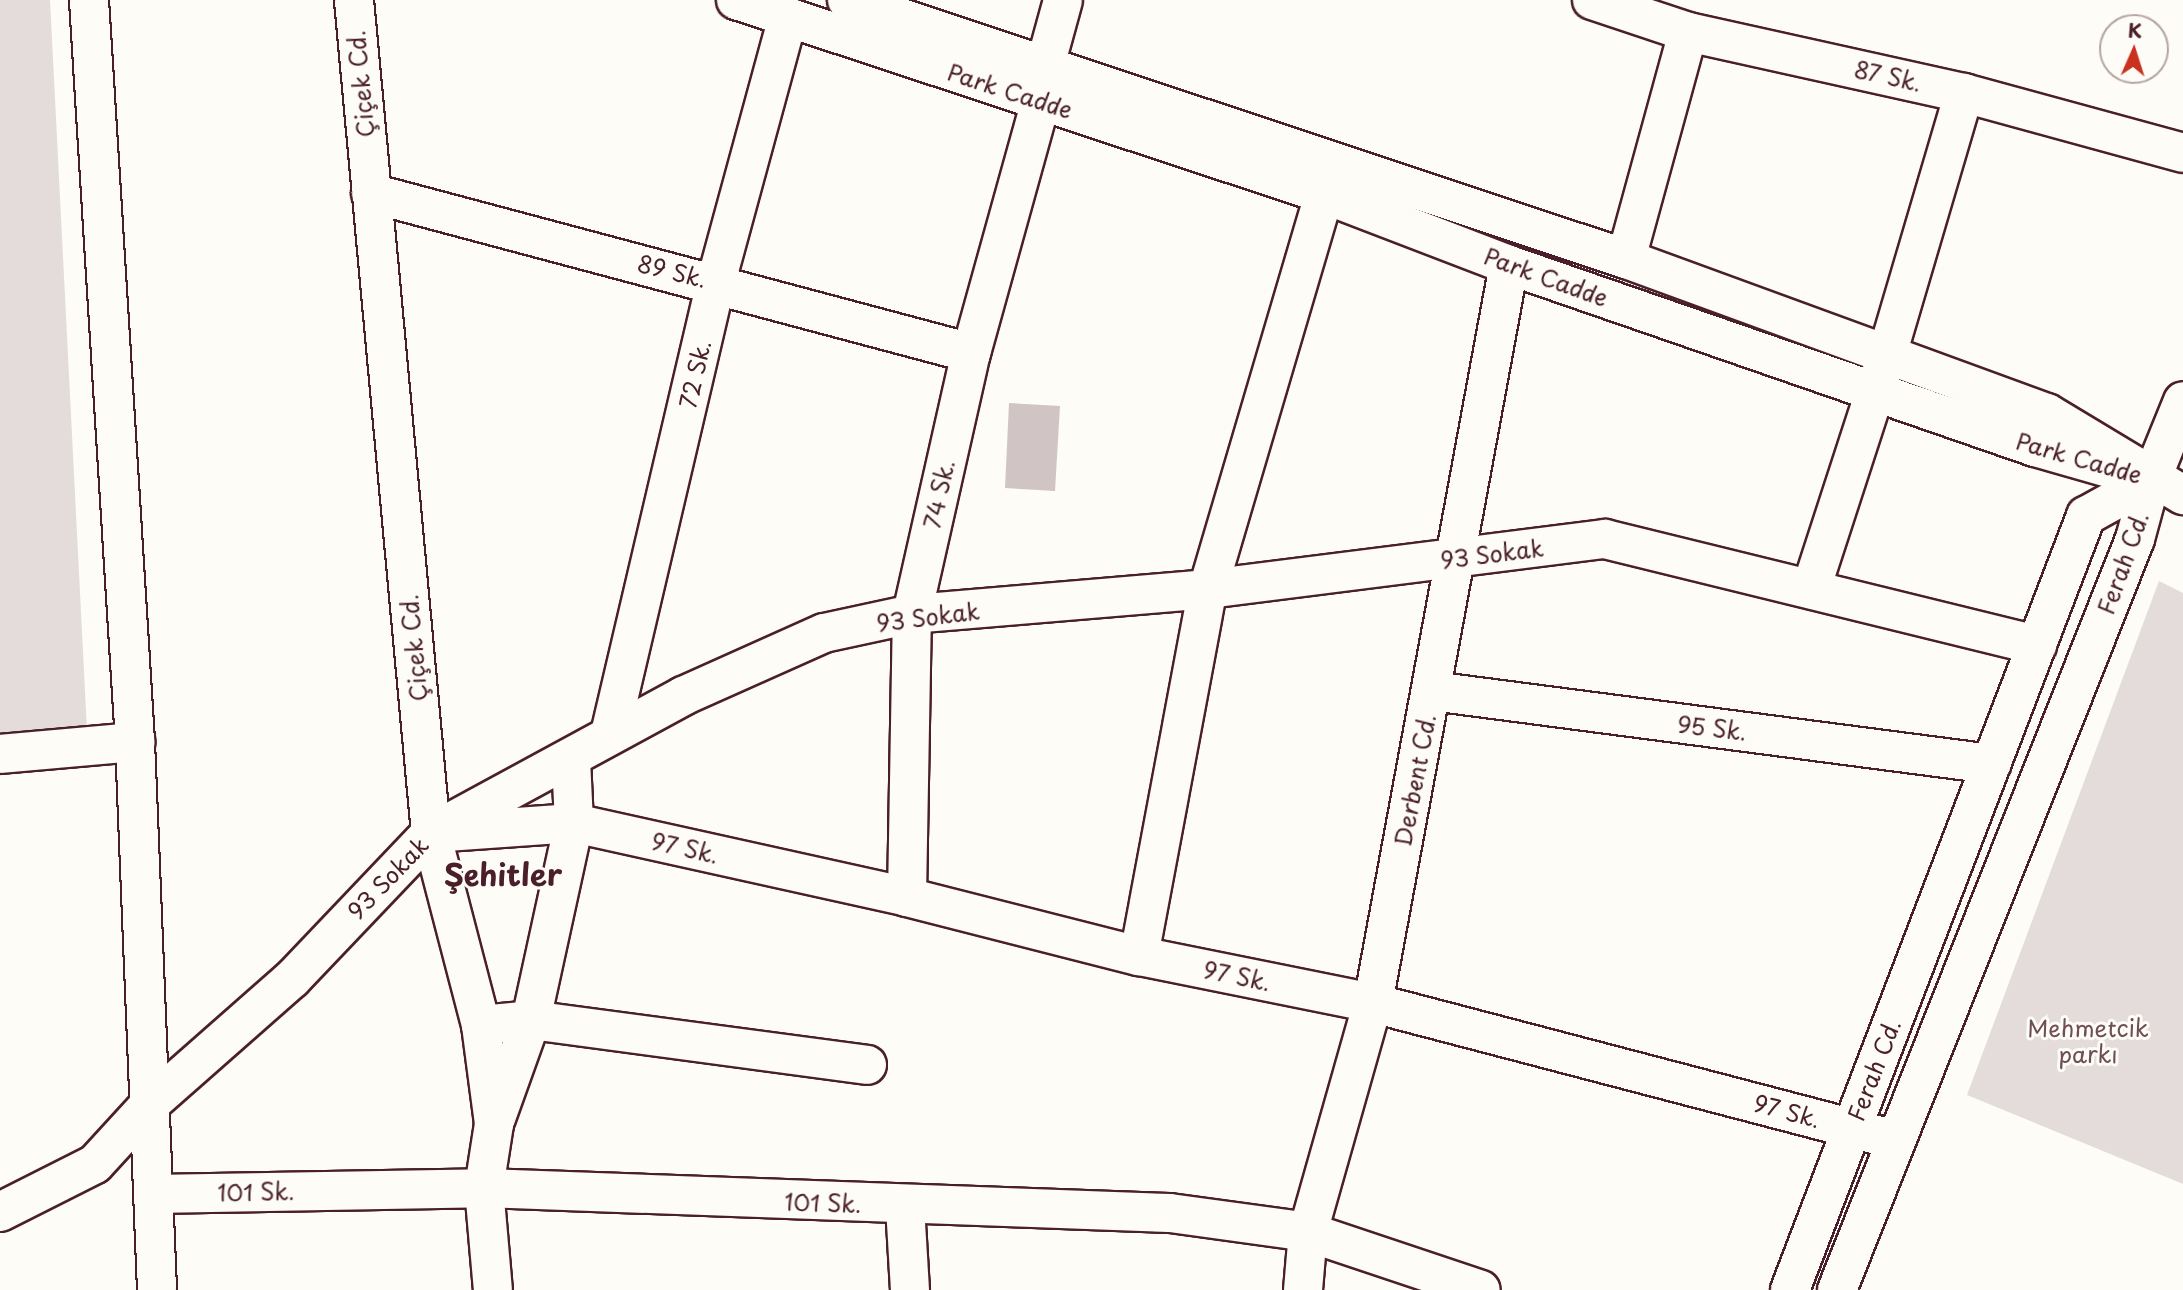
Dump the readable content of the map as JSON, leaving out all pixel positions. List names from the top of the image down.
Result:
{
  "streets": {
    "street": [
      "87 Sk.",
      "Çiçek Cd.",
      "Park Cadde",
      "89 Sk.",
      "72 Sk.",
      "74 Sk.",
      "93 Sokak",
      "Ferah Cd.",
      "95 Sk.",
      "Derbent Cd.",
      "97 Sk.",
      "101 Sk."
    ]
  },
  "crossings": [
    ["Çiçek Cd.", "89 Sk."],
    ["Çiçek Cd.", "93 Sokak"],
    ["Çiçek Cd.", "97 Sk."],
    ["Çiçek Cd.", "101 Sk."],
    ["Park Cadde", "72 Sk."],
    ["Park Cadde", "74 Sk."],
    ["Park Cadde", "Ferah Cd."],
    ["Park Cadde", "Derbent Cd."],
    ["89 Sk.", "72 Sk."],
    ["89 Sk.", "74 Sk."],
    ["72 Sk.", "93 Sokak"],
    ["74 Sk.", "93 Sokak"],
    ["74 Sk.", "97 Sk."],
    ["93 Sokak", "Ferah Cd."],
    ["93 Sokak", "Derbent Cd."],
    ["93 Sokak", "97 Sk."],
    ["Ferah Cd.", "95 Sk."],
    ["Ferah Cd.", "97 Sk."],
    ["95 Sk.", "Derbent Cd."],
    ["Derbent Cd.", "97 Sk."],
    ["Derbent Cd.", "101 Sk."]
  ],
  "districts": ["Şehitler"],
  "parks": ["Mehmetcik parkı"],
  "north": "top"
}
